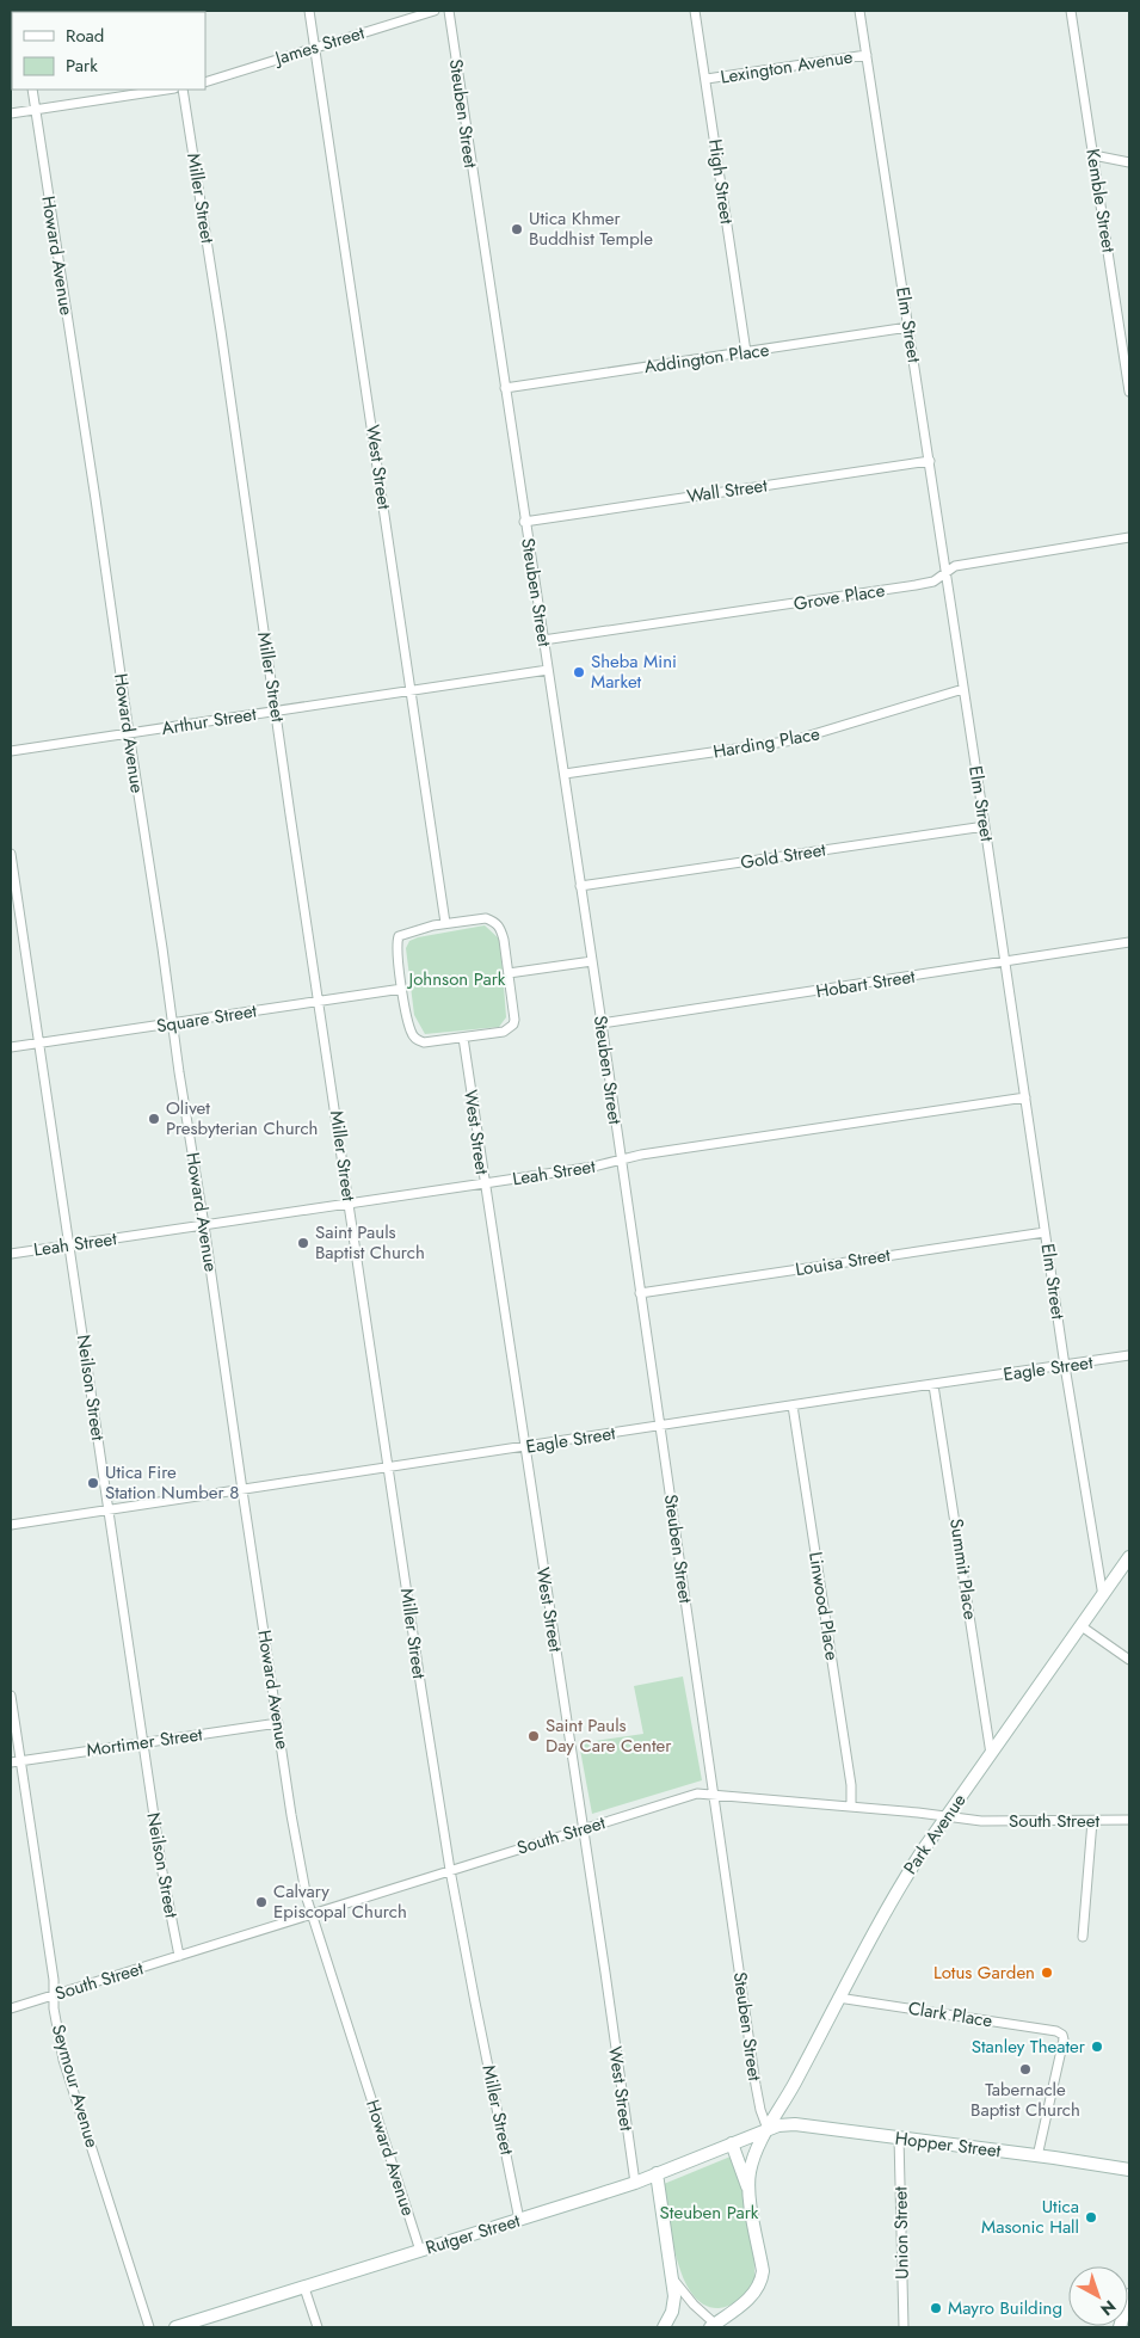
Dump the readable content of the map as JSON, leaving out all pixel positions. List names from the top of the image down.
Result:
{
  "streets": {
    "street": [
      "James Street",
      "Lexington Avenue",
      "Steuben Street",
      "High Street",
      "Miller Street",
      "Kemble Street",
      "Howard Avenue",
      "Elm Street",
      "Addington Place",
      "West Street",
      "Wall Street",
      "Grove Place",
      "Arthur Street",
      "Harding Place",
      "Gold Street",
      "Hobart Street",
      "Square Street",
      "Leah Street",
      "Louisa Street",
      "Eagle Street",
      "Neilson Street",
      "Summit Place",
      "Linwood Place",
      "Mortimer Street",
      "South Street",
      "Park Avenue",
      "Clark Place",
      "Seymour Avenue",
      "Hopper Street",
      "Union Street",
      "Rutger Street"
    ]
  },
  "crossings": [
    ["James Street", "West Street"],
    ["Lexington Avenue", "High Street"],
    ["Lexington Avenue", "Elm Street"],
    ["Steuben Street", "Addington Place"],
    ["Steuben Street", "Wall Street"],
    ["Steuben Street", "Grove Place"],
    ["Steuben Street", "Arthur Street"],
    ["Steuben Street", "Harding Place"],
    ["Steuben Street", "Gold Street"],
    ["Steuben Street", "Hobart Street"],
    ["Steuben Street", "Leah Street"],
    ["Steuben Street", "Louisa Street"],
    ["Steuben Street", "Eagle Street"],
    ["Steuben Street", "South Street"],
    ["Steuben Street", "Park Avenue"],
    ["Steuben Street", "Hopper Street"],
    ["Steuben Street", "Rutger Street"],
    ["High Street", "Addington Place"],
    ["Miller Street", "Arthur Street"],
    ["Miller Street", "Square Street"],
    ["Miller Street", "Leah Street"],
    ["Miller Street", "Eagle Street"],
    ["Miller Street", "South Street"],
    ["Miller Street", "Rutger Street"],
    ["Howard Avenue", "Arthur Street"],
    ["Howard Avenue", "Square Street"],
    ["Howard Avenue", "Leah Street"],
    ["Howard Avenue", "Eagle Street"],
    ["Howard Avenue", "Mortimer Street"],
    ["Howard Avenue", "South Street"],
    ["Howard Avenue", "Rutger Street"],
    ["Elm Street", "Addington Place"],
    ["Elm Street", "Wall Street"],
    ["Elm Street", "Grove Place"],
    ["Elm Street", "Harding Place"],
    ["Elm Street", "Gold Street"],
    ["Elm Street", "Hobart Street"],
    ["Elm Street", "Leah Street"],
    ["Elm Street", "Louisa Street"],
    ["Elm Street", "Eagle Street"],
    ["Elm Street", "Park Avenue"],
    ["West Street", "Arthur Street"],
    ["West Street", "Square Street"],
    ["West Street", "Leah Street"],
    ["West Street", "Eagle Street"],
    ["West Street", "South Street"],
    ["West Street", "Rutger Street"],
    ["Square Street", "Neilson Street"],
    ["Leah Street", "Neilson Street"],
    ["Eagle Street", "Neilson Street"],
    ["Eagle Street", "Summit Place"],
    ["Eagle Street", "Linwood Place"],
    ["Neilson Street", "Mortimer Street"],
    ["Neilson Street", "South Street"],
    ["Summit Place", "Park Avenue"],
    ["Linwood Place", "South Street"],
    ["Mortimer Street", "Seymour Avenue"],
    ["South Street", "Park Avenue"],
    ["South Street", "Seymour Avenue"],
    ["Park Avenue", "Clark Place"],
    ["Park Avenue", "Hopper Street"],
    ["Park Avenue", "Rutger Street"],
    ["Clark Place", "Hopper Street"],
    ["Hopper Street", "Union Street"],
    ["Hopper Street", "Rutger Street"]
  ],
  "parks": ["Johnson Park", "Steuben Park"],
  "places": [
    "Utica Khmer Buddhist Temple",
    "Sheba Mini Market",
    "Olivet Presbyterian Church",
    "Saint Pauls Baptist Church",
    "Utica Fire Station Number 8",
    "Saint Pauls Day Care Center",
    "Calvary Episcopal Church",
    "Lotus Garden",
    "Stanley Theater",
    "Tabernacle Baptist Church",
    "Utica Masonic Hall",
    "Mayro Building"
  ],
  "legend": ["Road", "Park"],
  "north": "bottom right"
}
